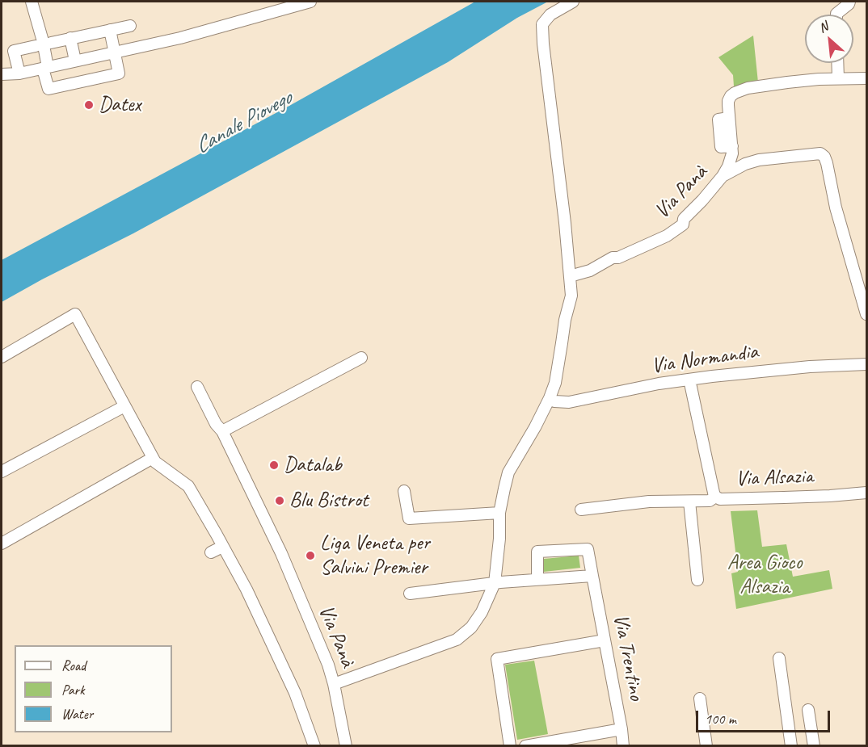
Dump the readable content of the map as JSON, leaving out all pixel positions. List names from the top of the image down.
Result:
{
  "streets": {
    "street": [
      "Via Panà",
      "Via Normandia",
      "Via Alsazia",
      "Via Trentino"
    ]
  },
  "crossings": [
    ["Via Panà", "Via Normandia"],
    ["Via Normandia", "Via Alsazia"]
  ],
  "water": ["Canale Piovego"],
  "parks": ["Area Gioco Alsazia"],
  "places": [
    "Datex",
    "Datalab",
    "Blu Bistrot",
    "Liga Veneta per Salvini Premier"
  ],
  "legend": ["Road", "Park", "Water"],
  "scale_bar": "100 m",
  "north": "top left"
}
